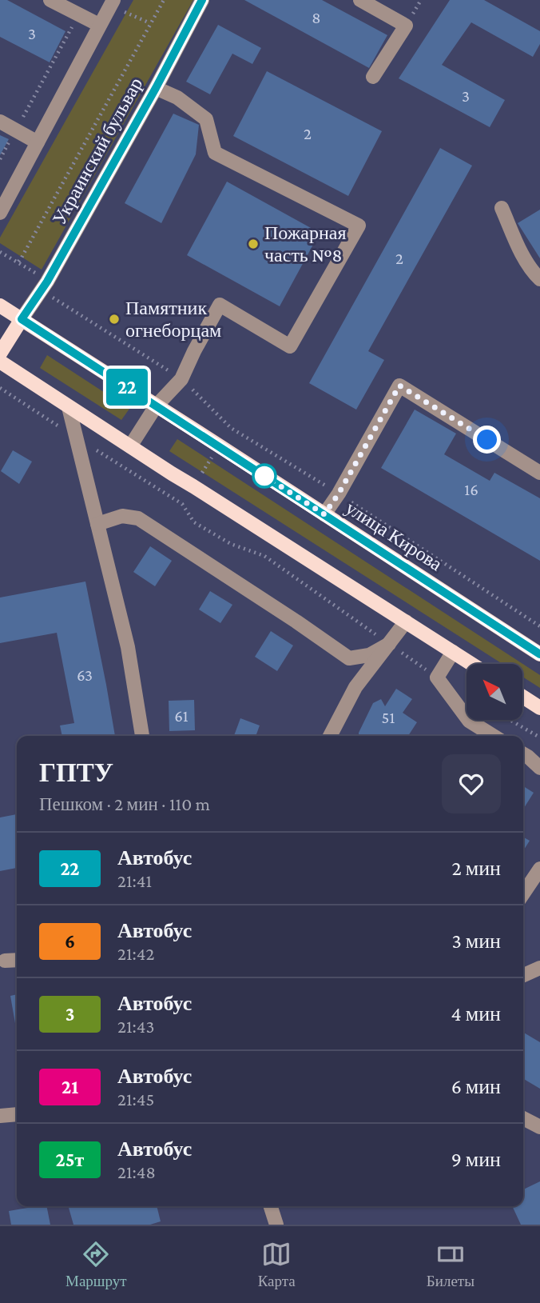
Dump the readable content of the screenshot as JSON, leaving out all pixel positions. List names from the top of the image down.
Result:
{
  "streets": {
    "main road": ["улица Кирова"],
    "street": ["Украинский бульвар"]
  },
  "crossings": [
    ["Украинский бульвар", "улица Кирова"]
  ],
  "places": ["Пожарная часть №8", "Памятник огнеборцам"],
  "lines": ["bus line 22"],
  "house_numbers": [
    "8",
    "3",
    "3",
    "2",
    "2",
    "16",
    "63",
    "61",
    "51"
  ],
  "north": "top left",
  "page": {
    "on_map": "22",
    "heading": ["ГПТУ", "Пешком · 2 мин · 110 m"],
    "list": [
      {
        "mark": "22",
        "name": "Автобус",
        "note": "21:41",
        "value": "2 мин"
      },
      {
        "mark": "6",
        "name": "Автобус",
        "note": "21:42",
        "value": "3 мин"
      },
      {
        "mark": "3",
        "name": "Автобус",
        "note": "21:43",
        "value": "4 мин"
      },
      {
        "mark": "21",
        "name": "Автобус",
        "note": "21:45",
        "value": "6 мин"
      },
      {
        "mark": "25т",
        "name": "Автобус",
        "note": "21:48",
        "value": "9 мин"
      }
    ],
    "tabs": ["Маршрут", "Карта", "Билеты"]
  }
}
